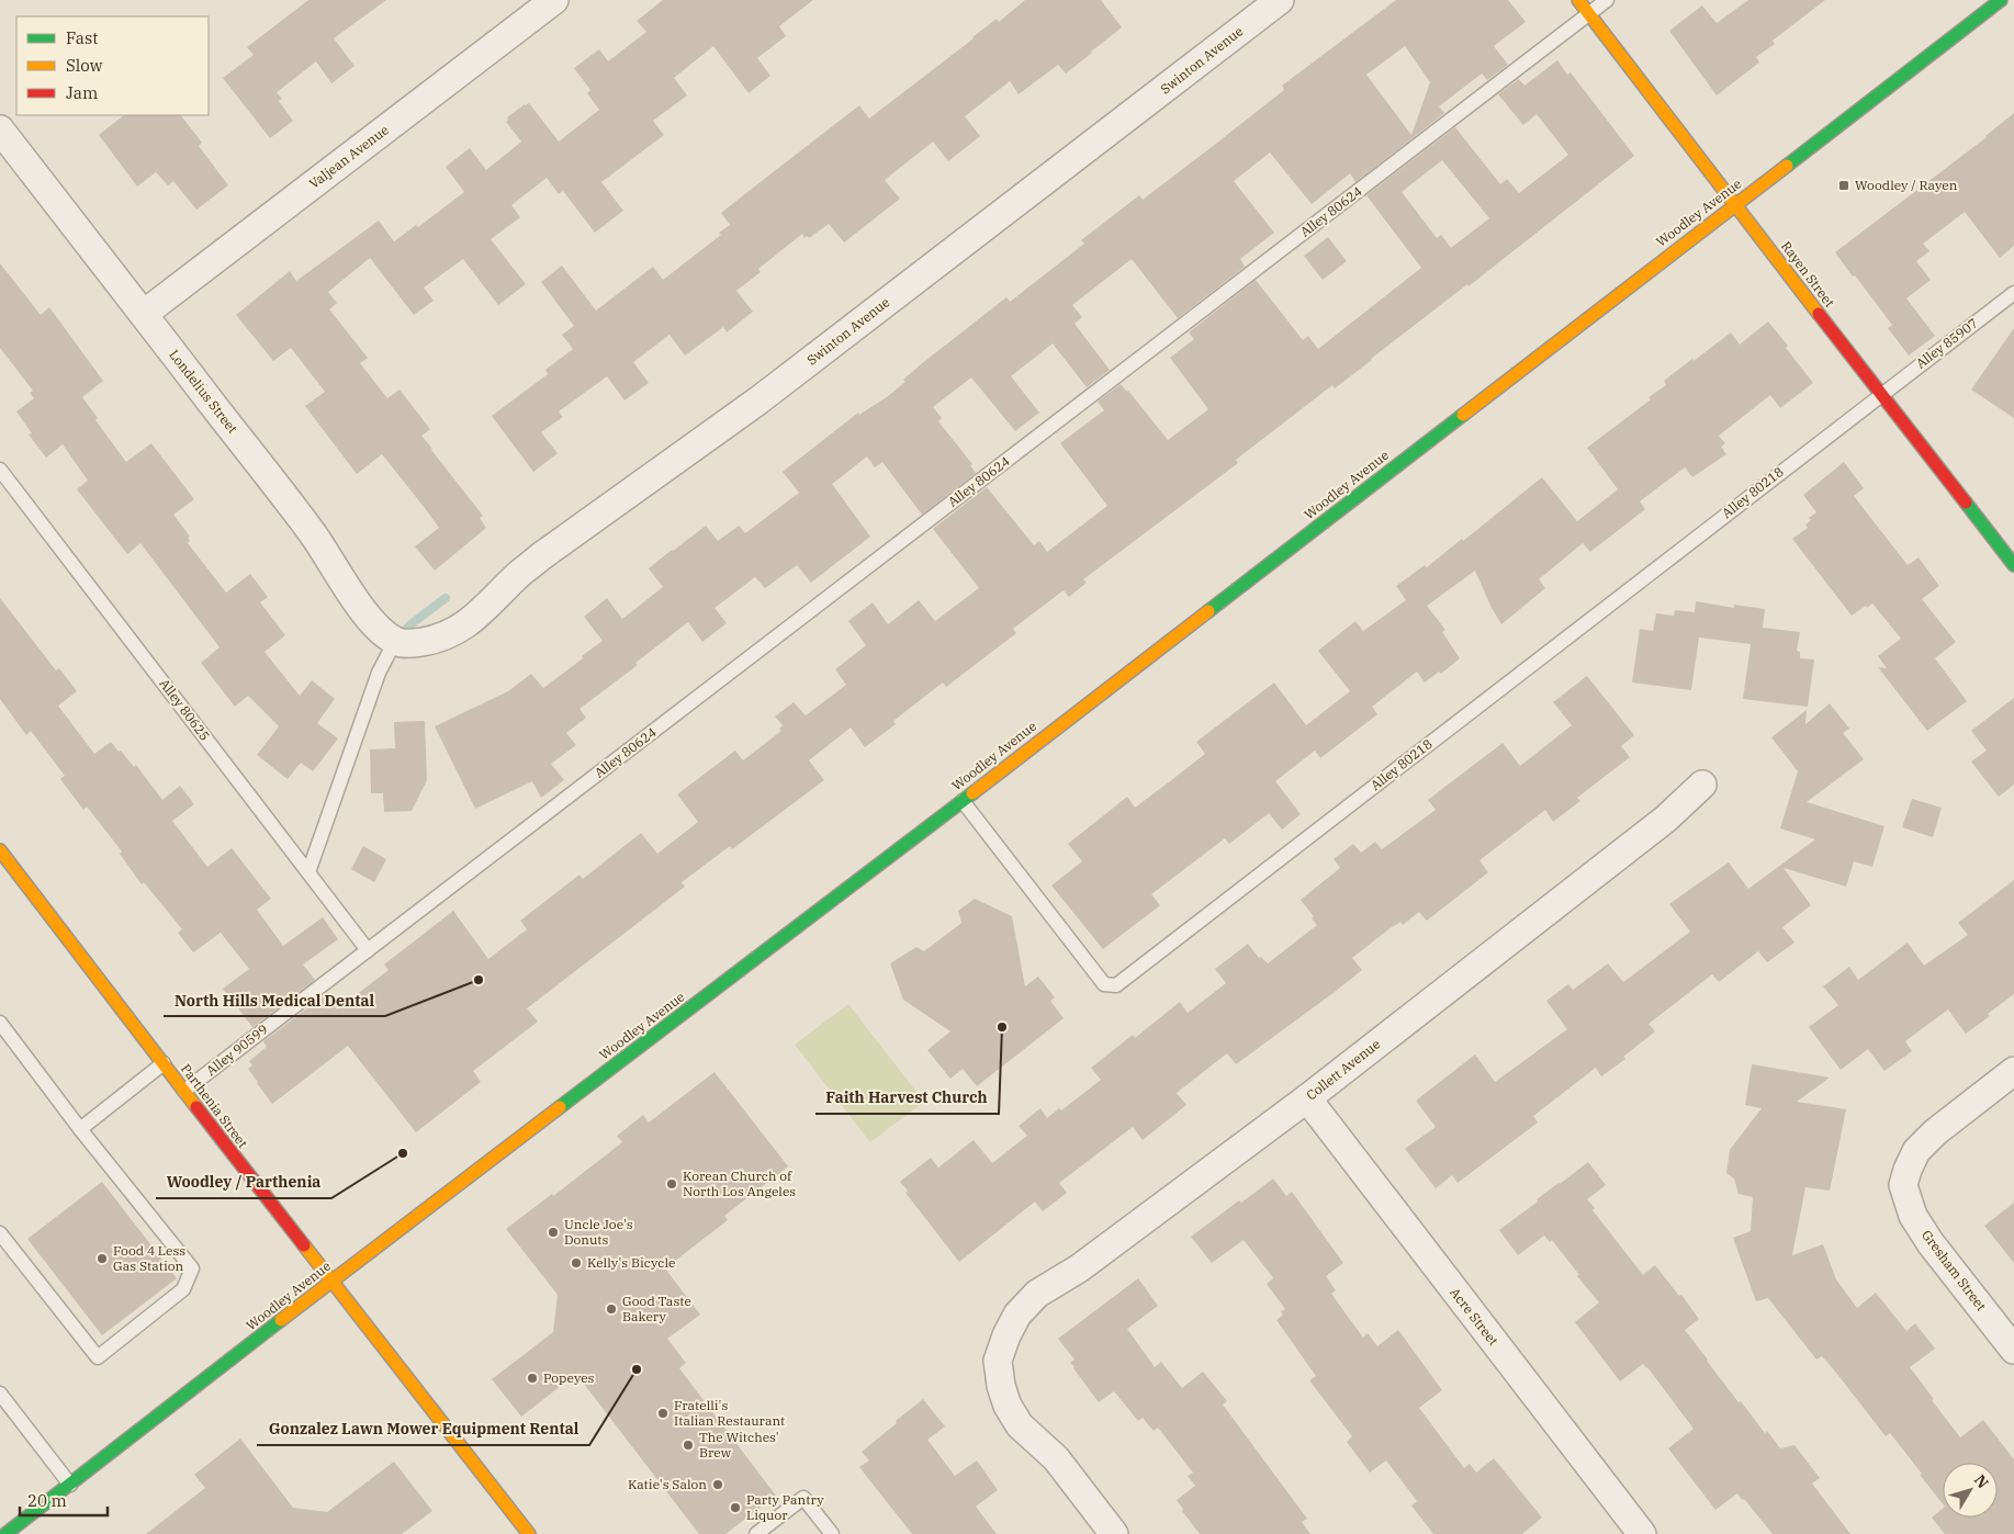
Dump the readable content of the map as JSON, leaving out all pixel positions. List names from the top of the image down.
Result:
{
  "streets": {
    "main road": ["Woodley Avenue", "Rayen Street", "Parthenia Street"],
    "street": [
      "Swinton Avenue",
      "Valjean Avenue",
      "Londelius Street",
      "Collett Avenue",
      "Gresham Street",
      "Acre Street"
    ],
    "lane": [
      "Alley 80624",
      "Alley 85907",
      "Alley 80218",
      "Alley 80625",
      "Alley 90599"
    ]
  },
  "crossings": [
    ["Swinton Avenue", "Londelius Street"],
    ["Valjean Avenue", "Londelius Street"],
    ["Alley 80624", "Rayen Street"],
    ["Alley 80624", "Alley 80625"],
    ["Alley 80624", "Alley 90599"],
    ["Woodley Avenue", "Rayen Street"],
    ["Woodley Avenue", "Alley 80218"],
    ["Woodley Avenue", "Parthenia Street"],
    ["Rayen Street", "Alley 85907"],
    ["Rayen Street", "Alley 80218"],
    ["Alley 85907", "Alley 80218"],
    ["Alley 80625", "Alley 90599"],
    ["Alley 90599", "Parthenia Street"],
    ["Collett Avenue", "Acre Street"]
  ],
  "places": {
    "transit": ["Woodley / Rayen"],
    "other": [
      "North Hills Medical Dental",
      "Faith Harvest Church",
      "Woodley / Parthenia",
      "Korean Church of North Los Angeles",
      "Uncle Joe's Donuts",
      "Food 4 Less Gas Station",
      "Kelly's Bicycle",
      "Good Taste Bakery",
      "Gonzalez Lawn Mower Equipment Rental",
      "Popeyes",
      "Fratelli's Italian Restaurant",
      "The Witches' Brew",
      "Katie's Salon",
      "Party Pantry Liquor"
    ]
  },
  "legend": ["Fast", "Slow", "Jam"],
  "scale_bar": "20 m",
  "north": "top right"
}
